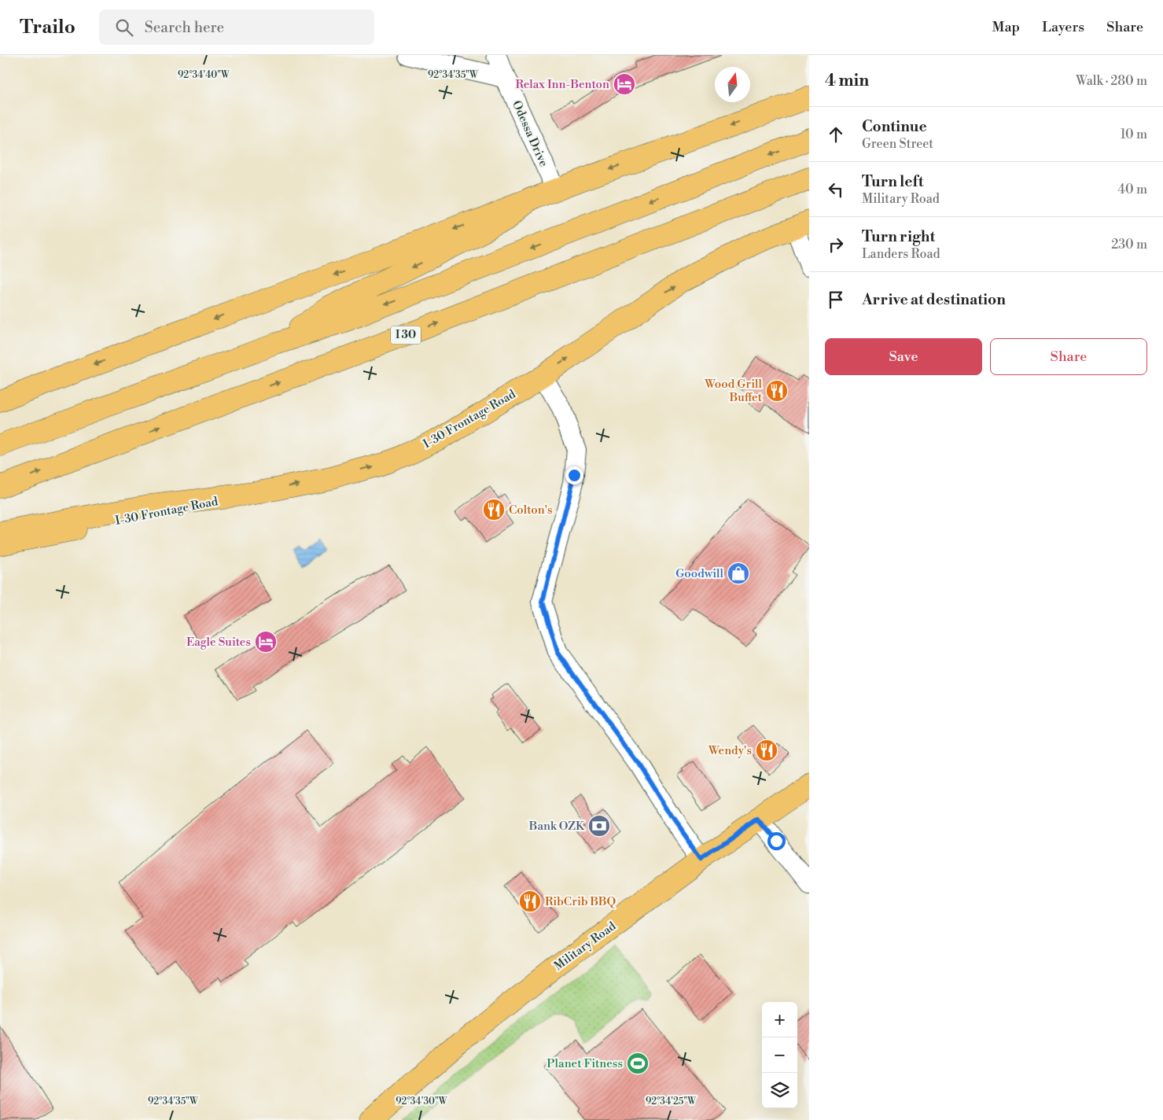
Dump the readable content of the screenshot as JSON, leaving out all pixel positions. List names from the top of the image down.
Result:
{
  "streets": {
    "main road": ["I 30", "I-30 Frontage Road", "Military Road"],
    "street": ["Odessa Drive"]
  },
  "places": {
    "hotel": ["Relax Inn-Benton", "Eagle Suites"],
    "restaurant": [
      "Wood Grill Buffet",
      "Colton's",
      "Wendy's",
      "RibCrib BBQ"
    ],
    "shop": ["Goodwill"],
    "bank": ["Bank OZK"],
    "sports": ["Planet Fitness"]
  },
  "north": "top",
  "page": {
    "header": "Trailo",
    "search": "Search here",
    "nav": ["Map", "Layers", "Share"],
    "heading": ["4 min", "Walk · 280 m"],
    "list": [
      ["Continue", "Green Street", "10 m"],
      ["Turn left", "Military Road", "40 m"],
      ["Turn right", "Landers Road", "230 m"],
      "Arrive at destination"
    ],
    "buttons": ["Save", "Share"],
    "map_buttons": ["+", "−"]
  },
  "coordinates": [
    "92°34'40\"W",
    "92°34'35\"W",
    "92°34'30\"W",
    "92°34'25\"W"
  ]
}
